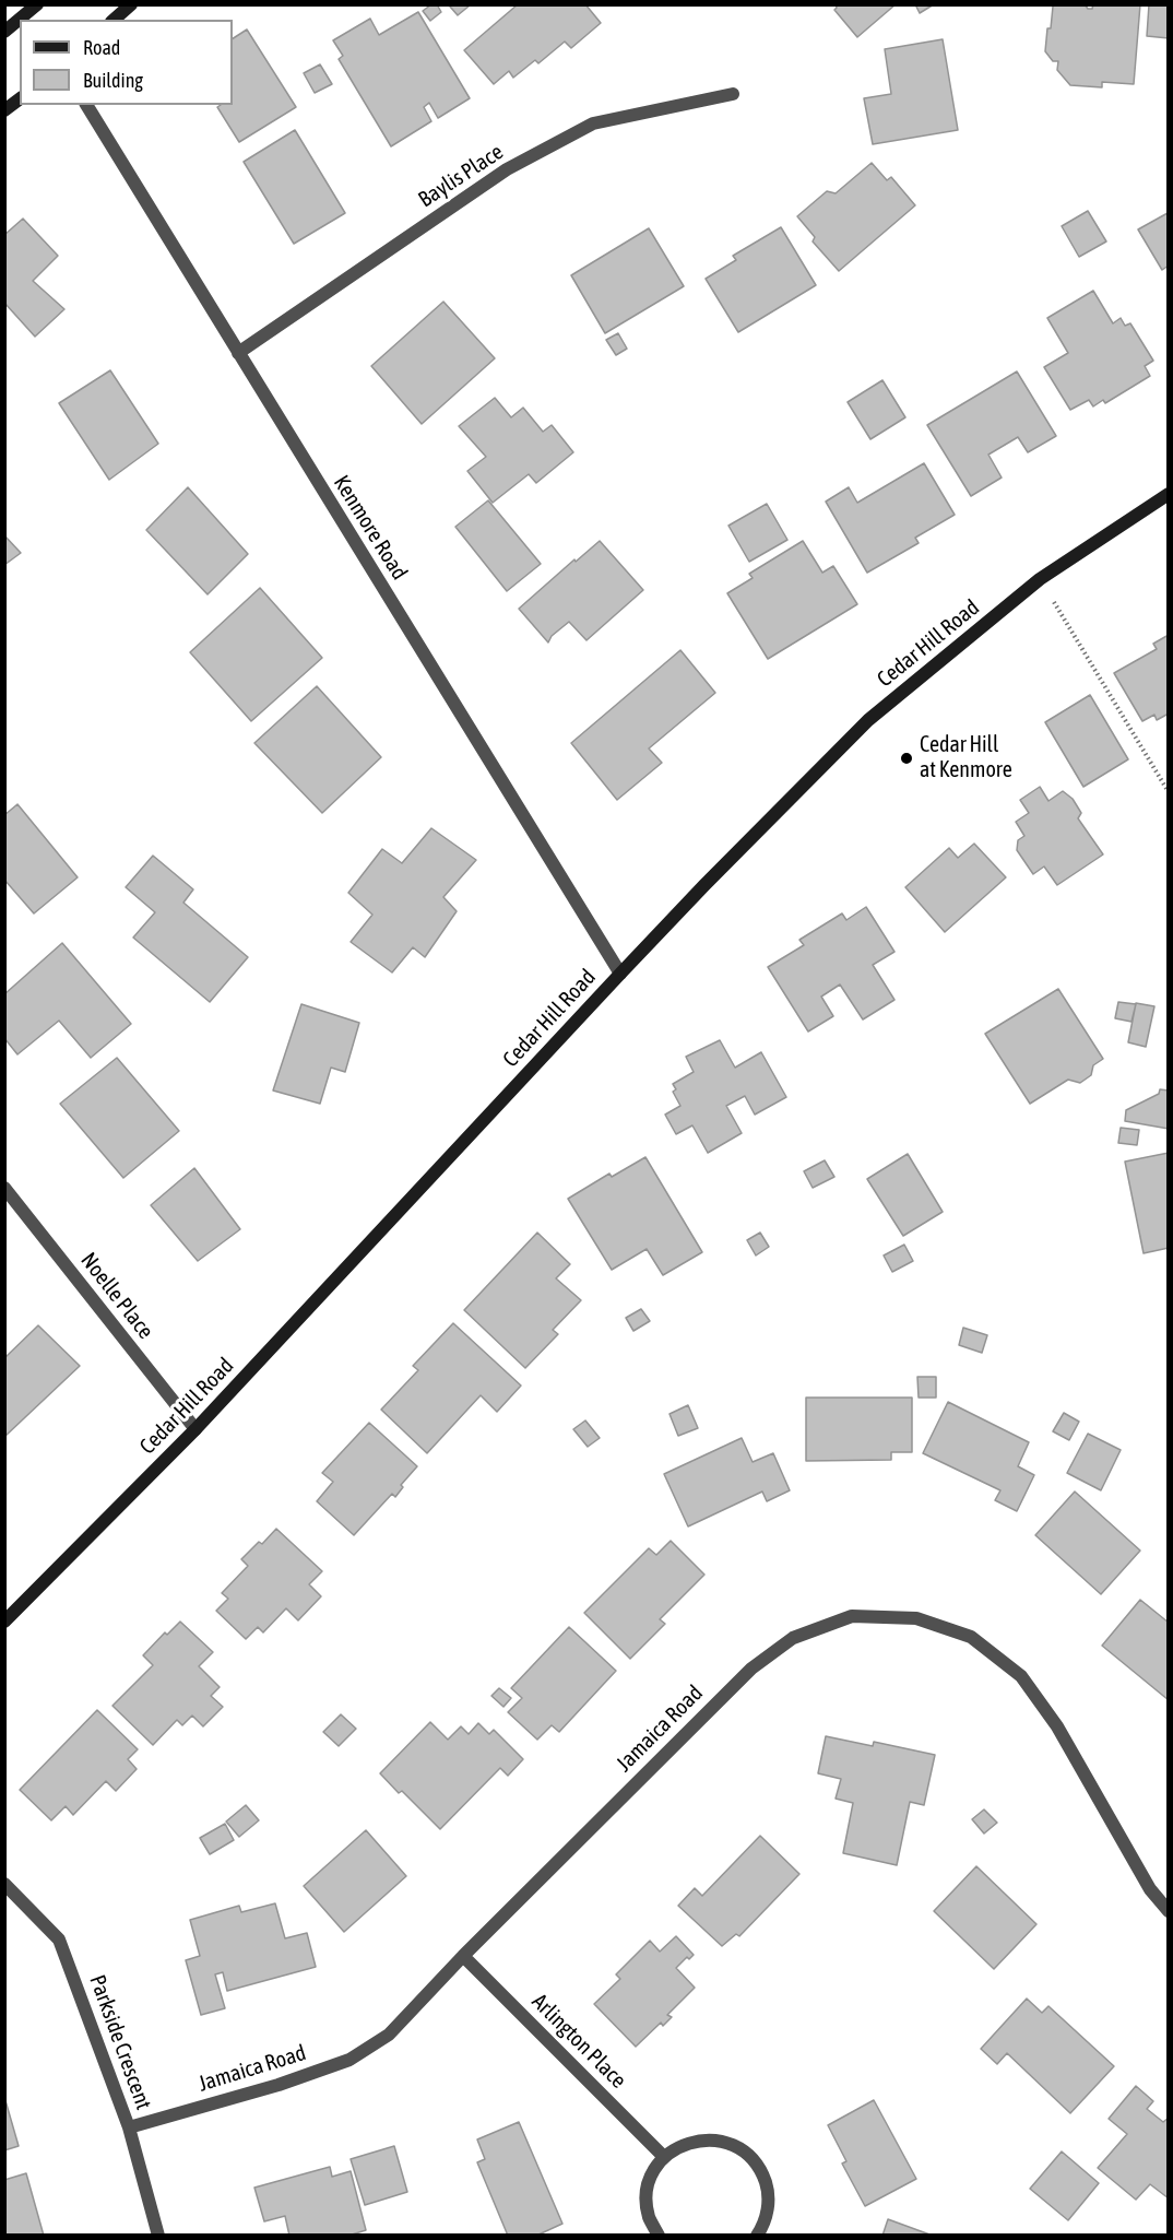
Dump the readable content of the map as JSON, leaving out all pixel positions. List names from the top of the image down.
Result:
{
  "streets": {
    "street": [
      "Baylis Place",
      "Kenmore Road",
      "Cedar Hill Road",
      "Noelle Place",
      "Jamaica Road",
      "Arlington Place",
      "Parkside Crescent"
    ]
  },
  "crossings": [
    ["Baylis Place", "Kenmore Road"],
    ["Kenmore Road", "Cedar Hill Road"],
    ["Cedar Hill Road", "Noelle Place"],
    ["Jamaica Road", "Arlington Place"],
    ["Jamaica Road", "Parkside Crescent"]
  ],
  "places": ["Cedar Hill at Kenmore"],
  "legend": ["Road", "Building"]
}
